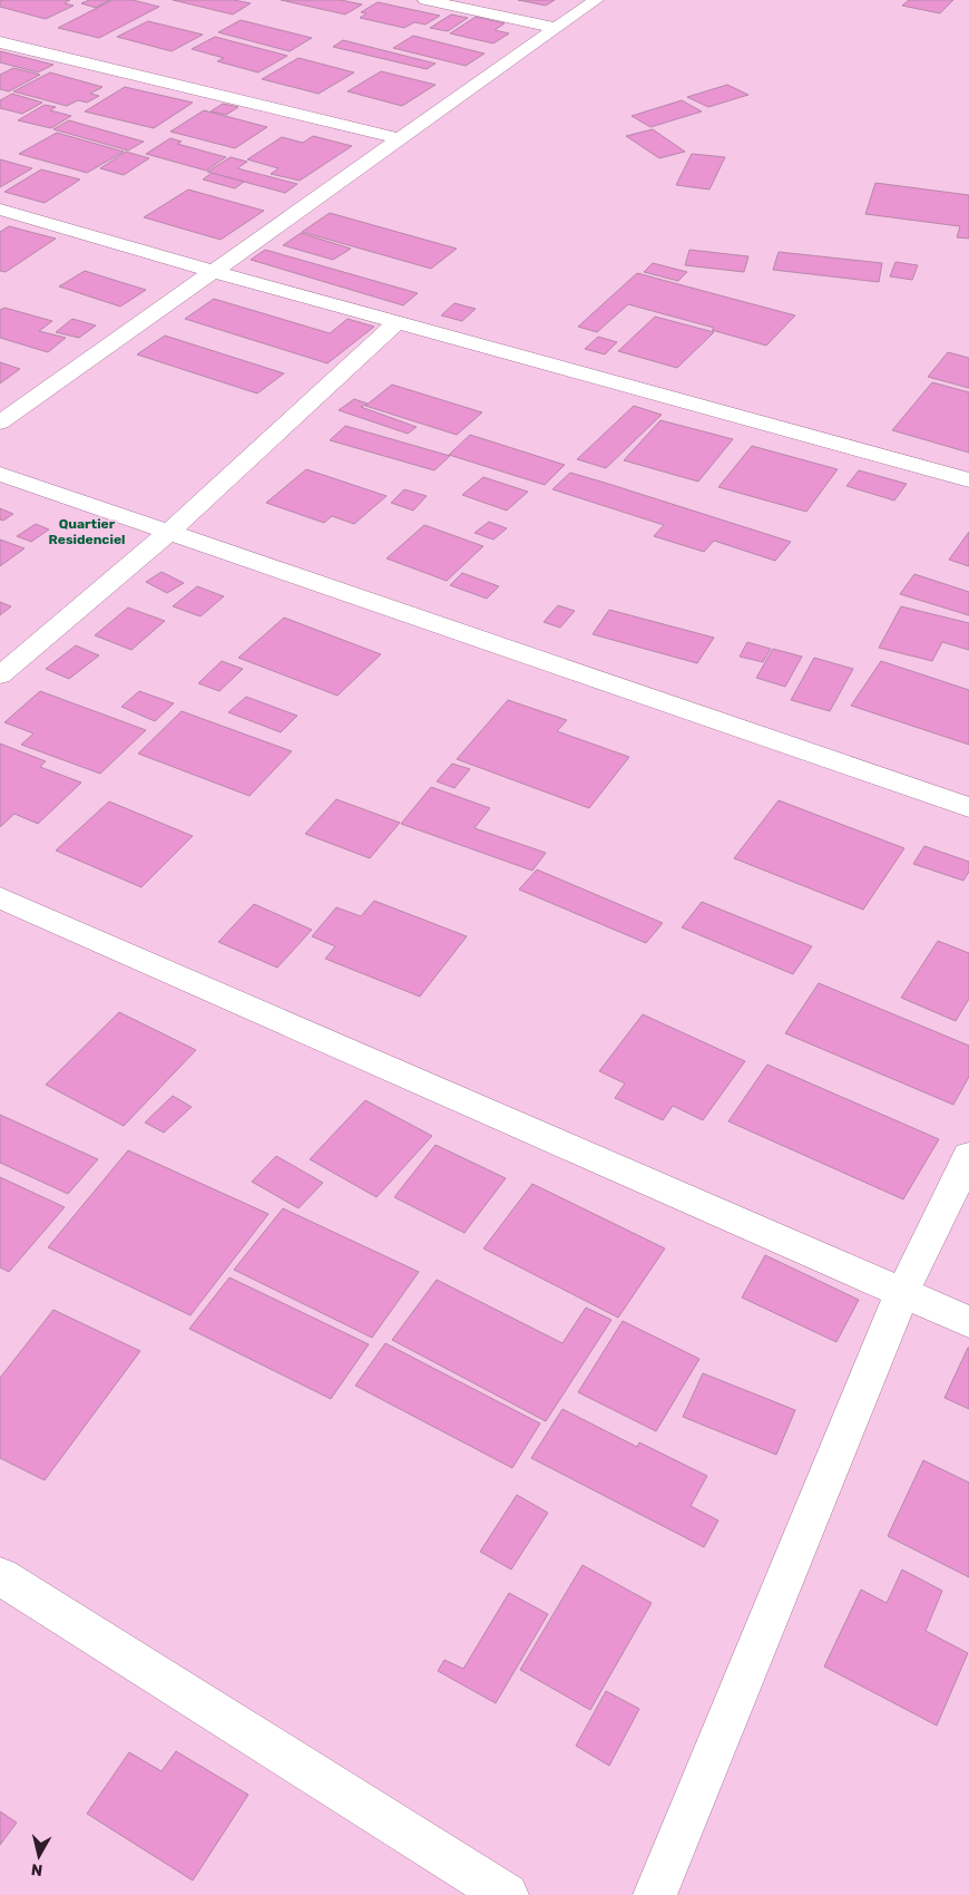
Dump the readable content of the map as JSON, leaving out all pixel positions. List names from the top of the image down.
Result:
{
  "districts": ["Quartier Residenciel"],
  "north": "bottom"
}
